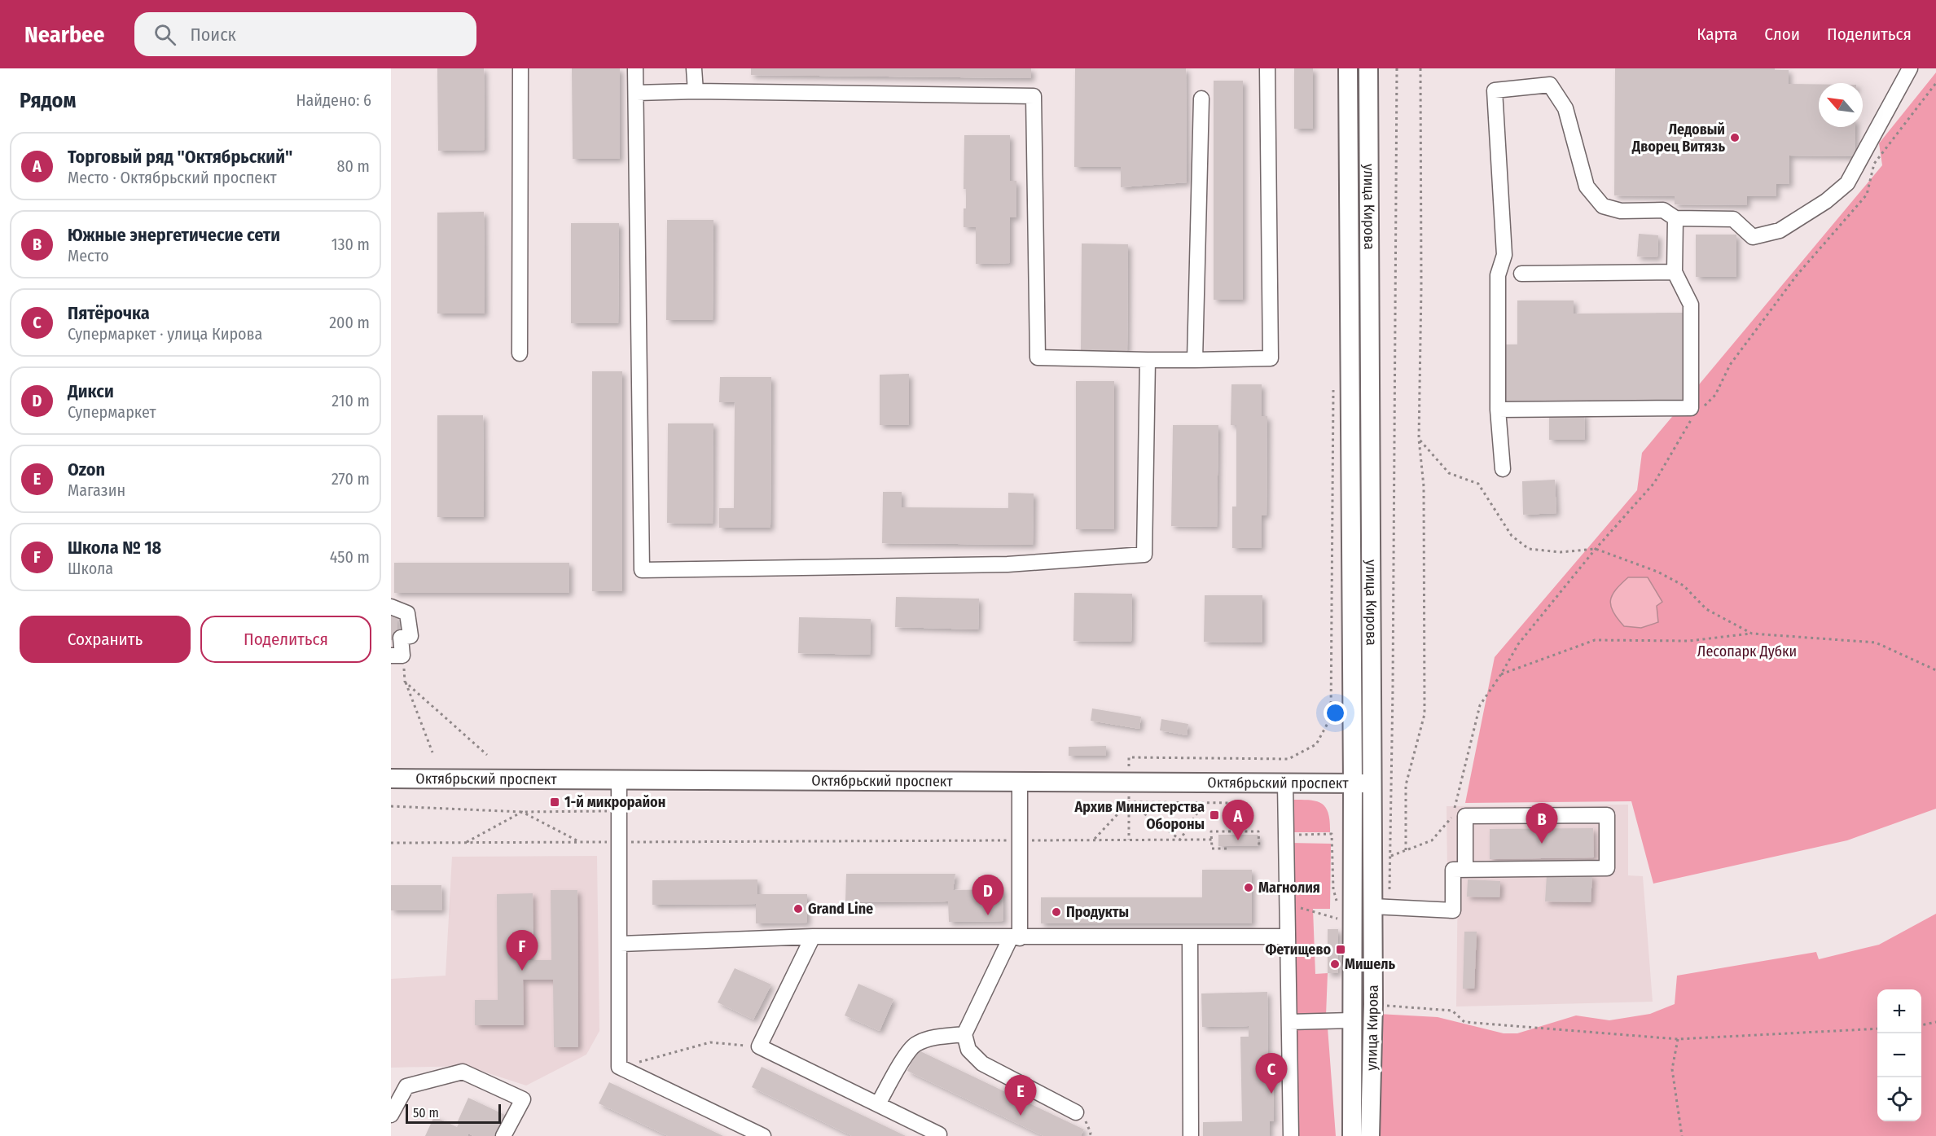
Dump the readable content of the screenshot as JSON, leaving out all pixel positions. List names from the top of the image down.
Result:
{
  "streets": {
    "main road": ["улица Кирова", "Октябрьский проспект"]
  },
  "crossings": [
    ["улица Кирова", "Октябрьский проспект"]
  ],
  "parks": ["Лесопарк Дубки"],
  "places": {
    "other": [
      "Ледовый Дворец Витязь",
      "Магнолия",
      "Grand Line",
      "Продукты",
      "Мишель"
    ],
    "transit": ["1-й микрорайон", "Архив Министерства Обороны", "Фетищево"]
  },
  "scale_bar": "50 m",
  "north": "top left",
  "page": {
    "header": "Nearbee",
    "search": "Поиск",
    "nav": ["Карта", "Слои", "Поделиться"],
    "heading": ["Рядом", "Найдено: 6"],
    "list": [
      {
        "mark": "A",
        "name": "Торговый ряд \"Октябрьский\"",
        "note": "Место · Октябрьский проспект",
        "value": "80 m"
      },
      {
        "mark": "B",
        "name": "Южные энергетичесие сети",
        "note": "Место",
        "value": "130 m"
      },
      {
        "mark": "C",
        "name": "Пятёрочка",
        "note": "Супермаркет · улица Кирова",
        "value": "200 m"
      },
      {
        "mark": "D",
        "name": "Дикси",
        "note": "Супермаркет",
        "value": "210 m"
      },
      {
        "mark": "E",
        "name": "Ozon",
        "note": "Магазин",
        "value": "270 m"
      },
      {
        "mark": "F",
        "name": "Школа № 18",
        "note": "Школа",
        "value": "450 m"
      }
    ],
    "buttons": ["Сохранить", "Поделиться"],
    "pins": [
      "A",
      "B",
      "D",
      "F",
      "C",
      "E"
    ],
    "map_buttons": ["+", "−"],
    "scale": "50 m"
  }
}
